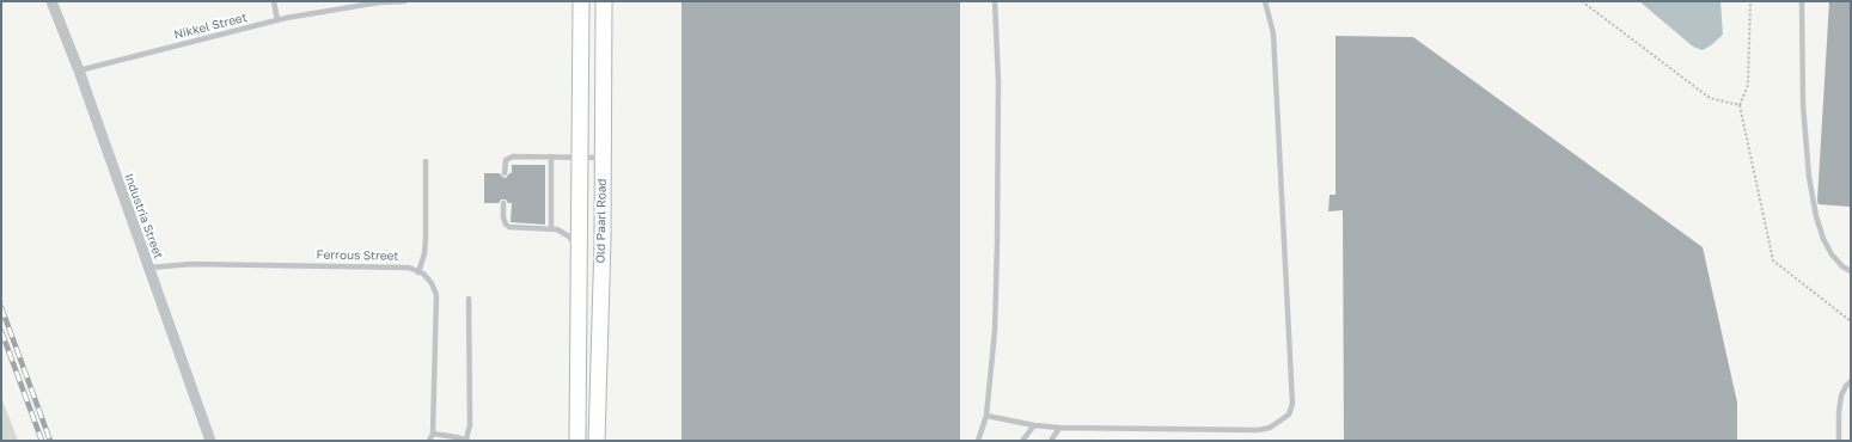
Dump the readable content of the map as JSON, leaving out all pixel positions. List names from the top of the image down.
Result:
{
  "streets": {
    "main road": ["Old Paarl Road"],
    "street": ["Industria Street"],
    "lane": ["Nikkel Street", "Ferrous Street"]
  },
  "crossings": [
    ["Nikkel Street", "Industria Street"],
    ["Industria Street", "Ferrous Street"]
  ]
}
